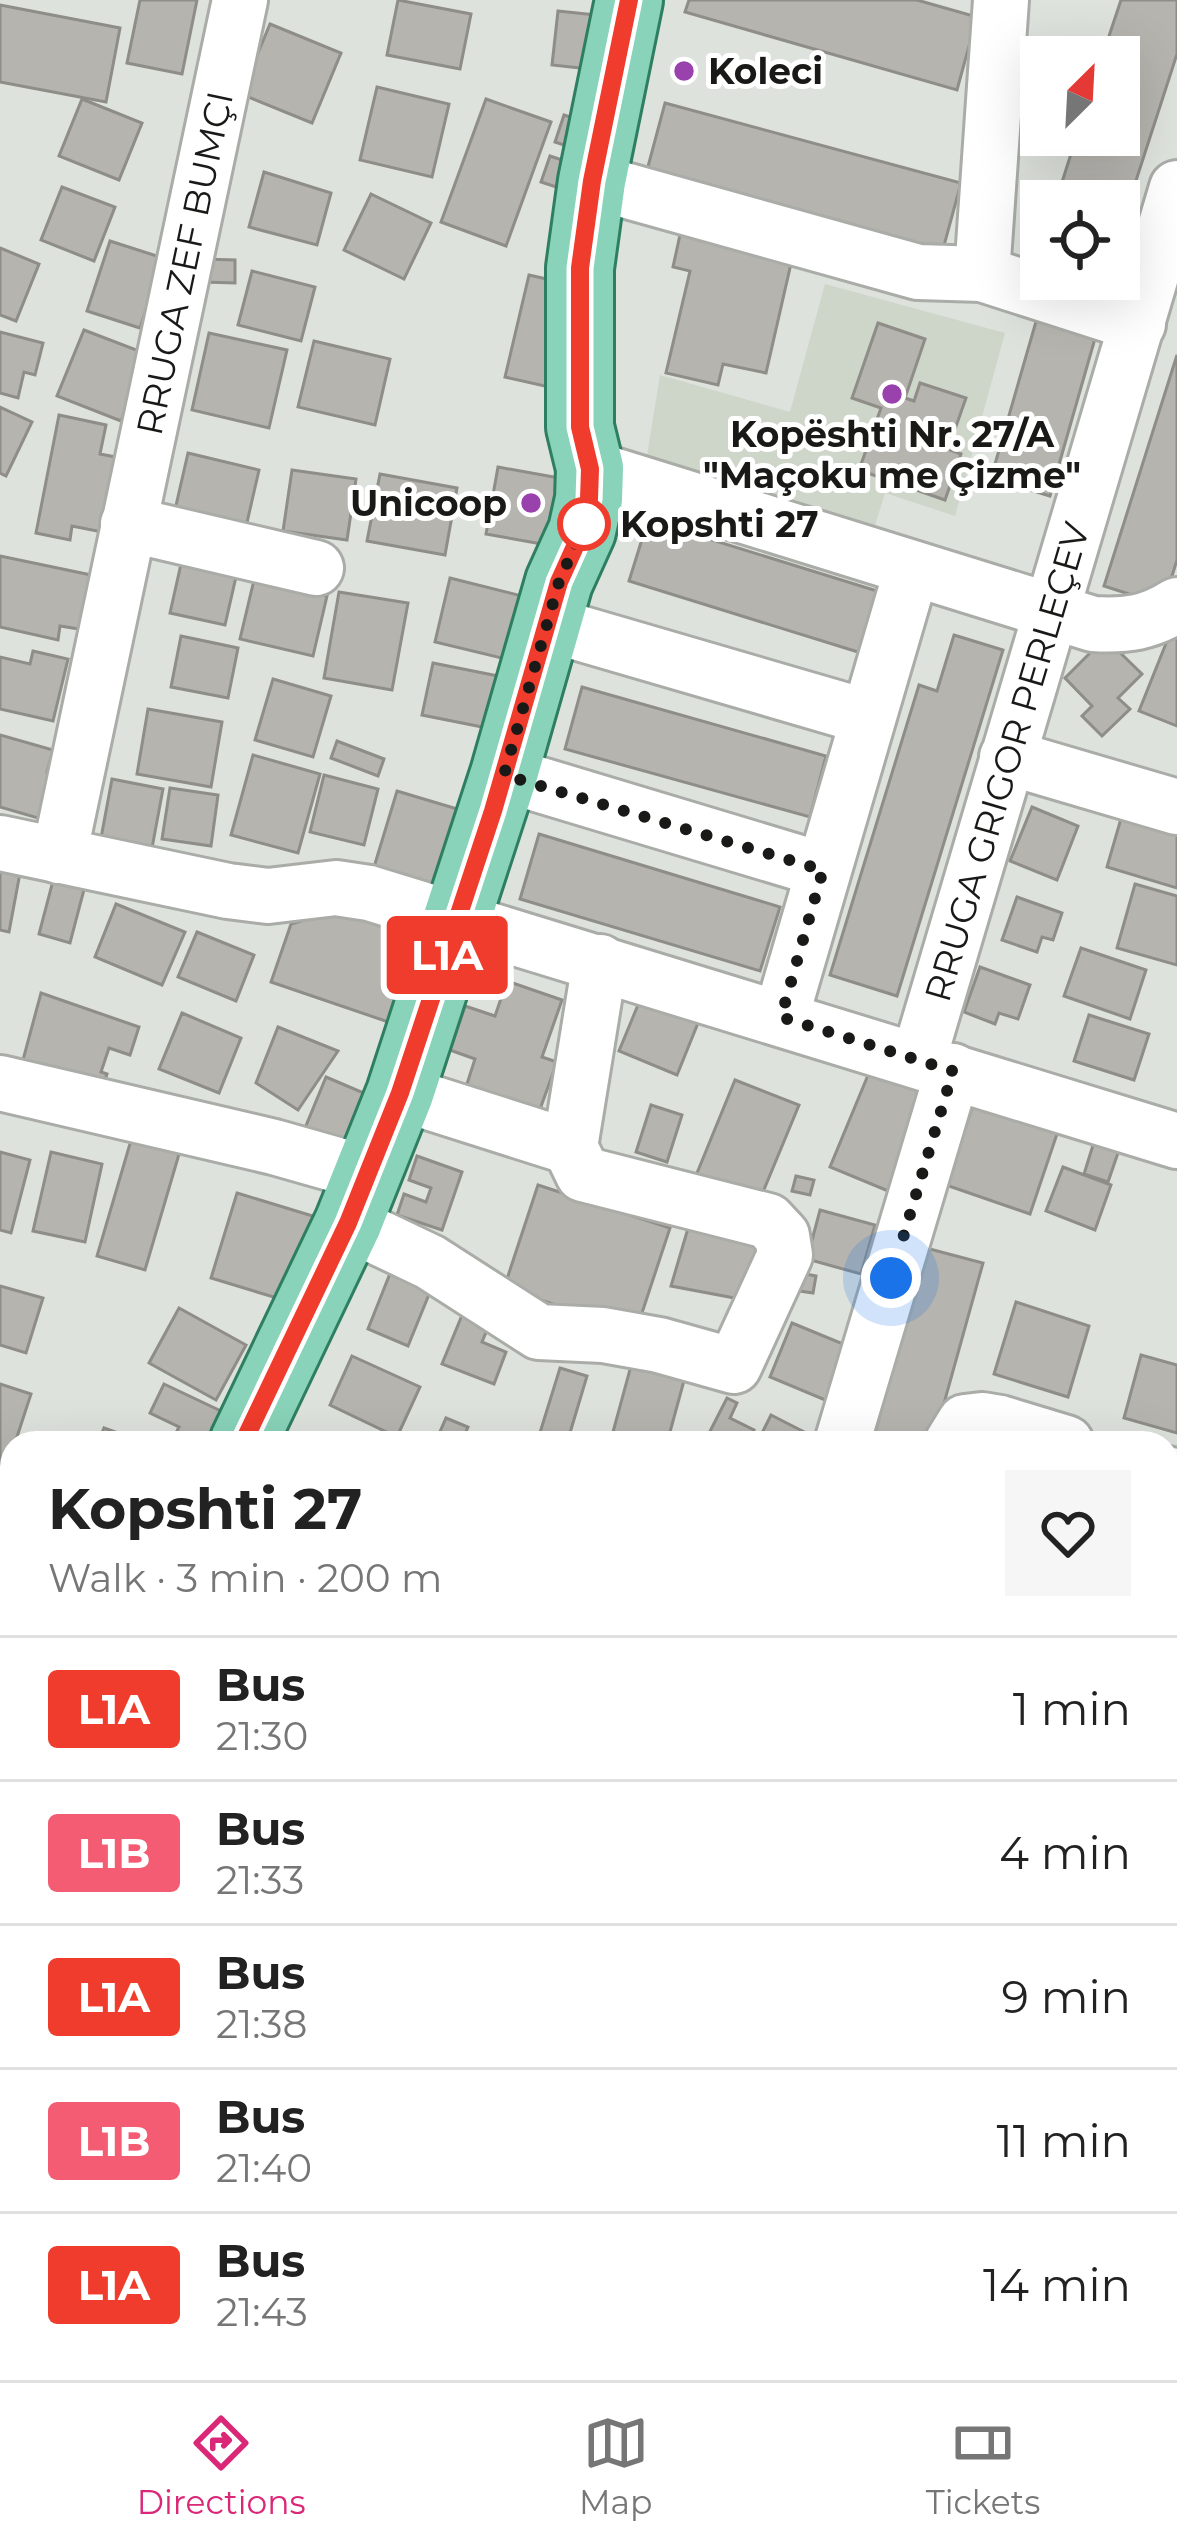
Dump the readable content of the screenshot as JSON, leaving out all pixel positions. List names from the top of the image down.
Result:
{
  "streets": {
    "street": ["RRUGA ZEF BUMÇI", "RRUGA GRIGOR PERLEÇEV"]
  },
  "places": [
    "Koleci",
    "Kopështi Nr. 27/A \"Maçoku me Çizme\"",
    "Unicoop",
    "Kopshti 27"
  ],
  "lines": ["bus line L1A"],
  "north": "top right",
  "page": {
    "on_map": "L1A",
    "heading": ["Kopshti 27", "Walk · 3 min · 200 m"],
    "list": [
      {
        "mark": "L1A",
        "name": "Bus",
        "note": "21:30",
        "value": "1 min"
      },
      {
        "mark": "L1B",
        "name": "Bus",
        "note": "21:33",
        "value": "4 min"
      },
      {
        "mark": "L1A",
        "name": "Bus",
        "note": "21:38",
        "value": "9 min"
      },
      {
        "mark": "L1B",
        "name": "Bus",
        "note": "21:40",
        "value": "11 min"
      },
      {
        "mark": "L1A",
        "name": "Bus",
        "note": "21:43",
        "value": "14 min"
      }
    ],
    "tabs": ["Directions", "Map", "Tickets"]
  }
}
